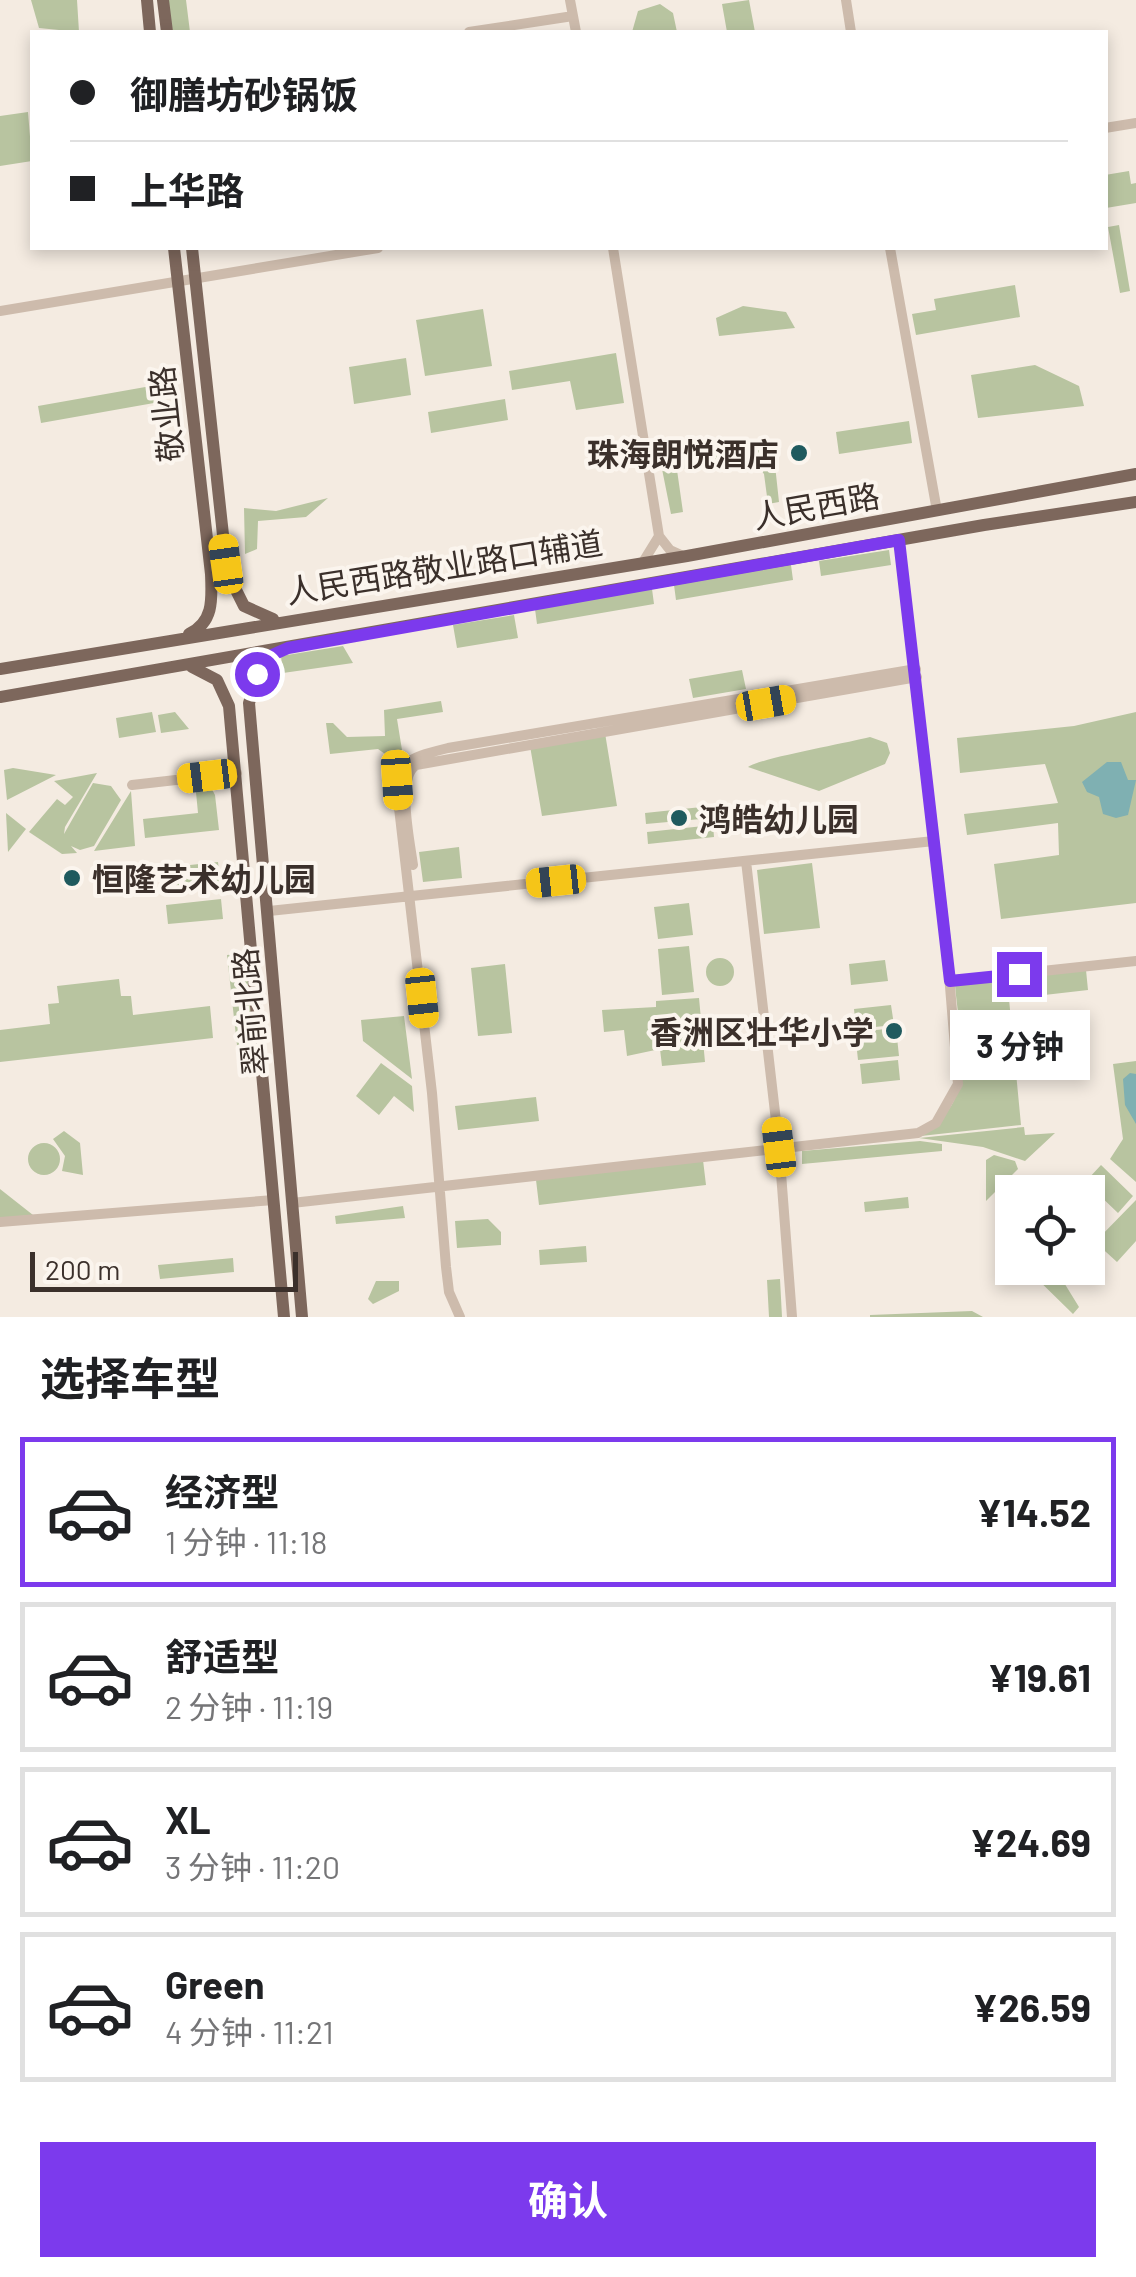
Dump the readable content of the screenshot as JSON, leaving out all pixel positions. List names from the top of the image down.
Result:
{
  "streets": {
    "main road": [
      "敬业路",
      "人民西路",
      "人民西路敬业路口辅道",
      "翠前北路"
    ]
  },
  "crossings": [
    ["敬业路", "人民西路敬业路口辅道"],
    ["人民西路", "人民西路敬业路口辅道"],
    ["人民西路敬业路口辅道", "翠前北路"]
  ],
  "places": [
    "珠海朗悦酒店",
    "鸿皓幼儿园",
    "恒隆艺术幼儿园",
    "香洲区壮华小学"
  ],
  "scale_bar": "200 m",
  "page": {
    "banner": ["御膳坊砂锅饭", "上华路"],
    "bubble": "3 分钟",
    "scale": "200 m",
    "heading": "选择车型",
    "list": [
      {
        "name": "经济型",
        "note": "1 分钟 · 11:18",
        "value": "¥14.52"
      },
      {
        "name": "舒适型",
        "note": "2 分钟 · 11:19",
        "value": "¥19.61"
      },
      {
        "name": "XL",
        "note": "3 分钟 · 11:20",
        "value": "¥24.69"
      },
      {
        "name": "Green",
        "note": "4 分钟 · 11:21",
        "value": "¥26.59"
      }
    ],
    "buttons": "确认"
  }
}
